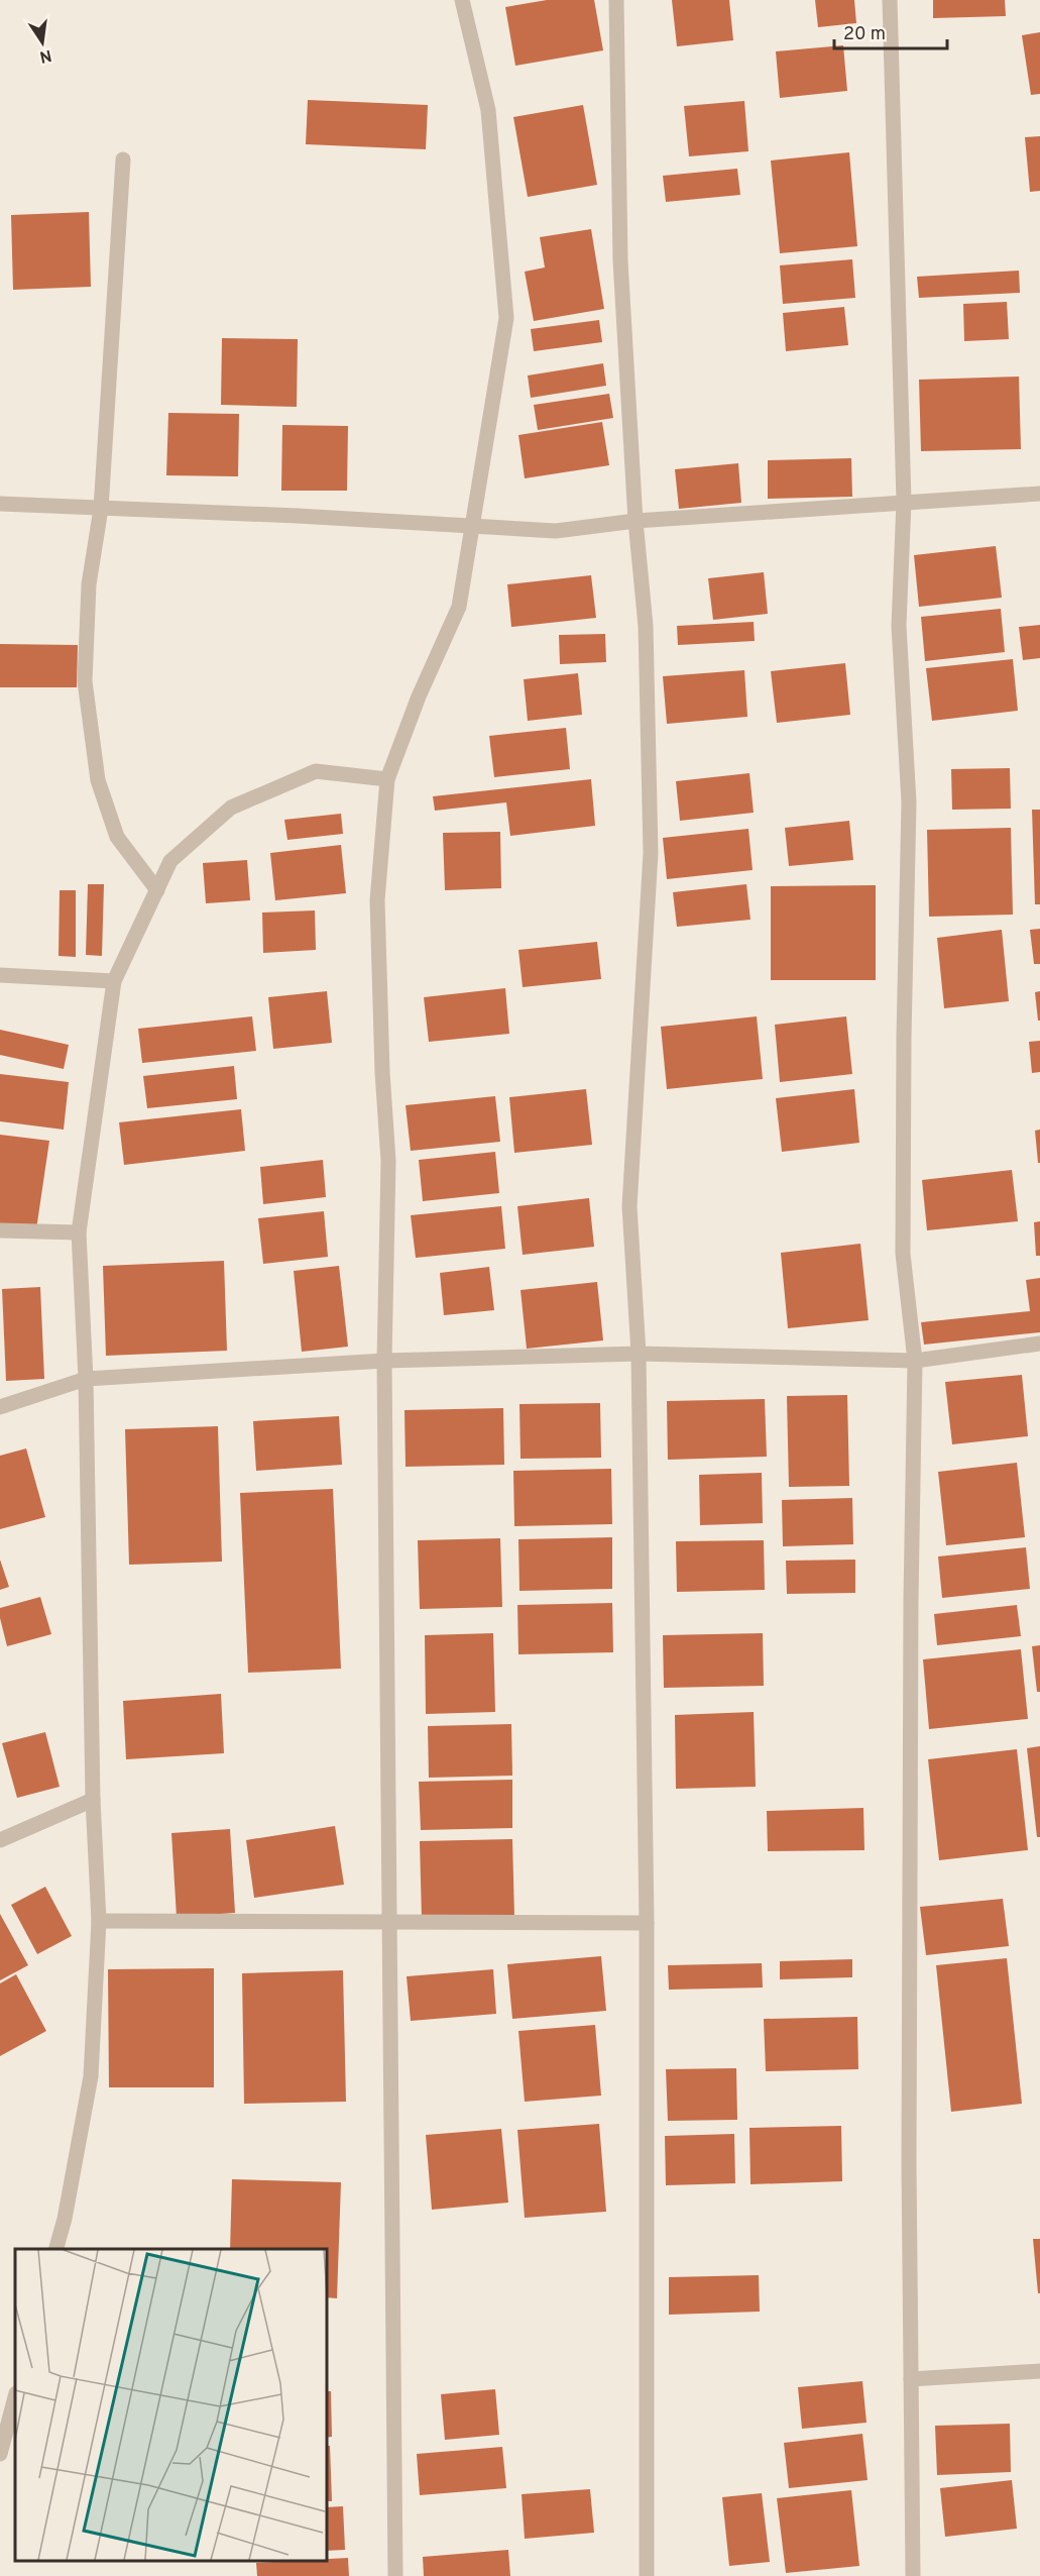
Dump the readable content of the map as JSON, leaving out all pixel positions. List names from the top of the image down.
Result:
{
  "scale_bar": "20 m",
  "north": "bottom"
}
